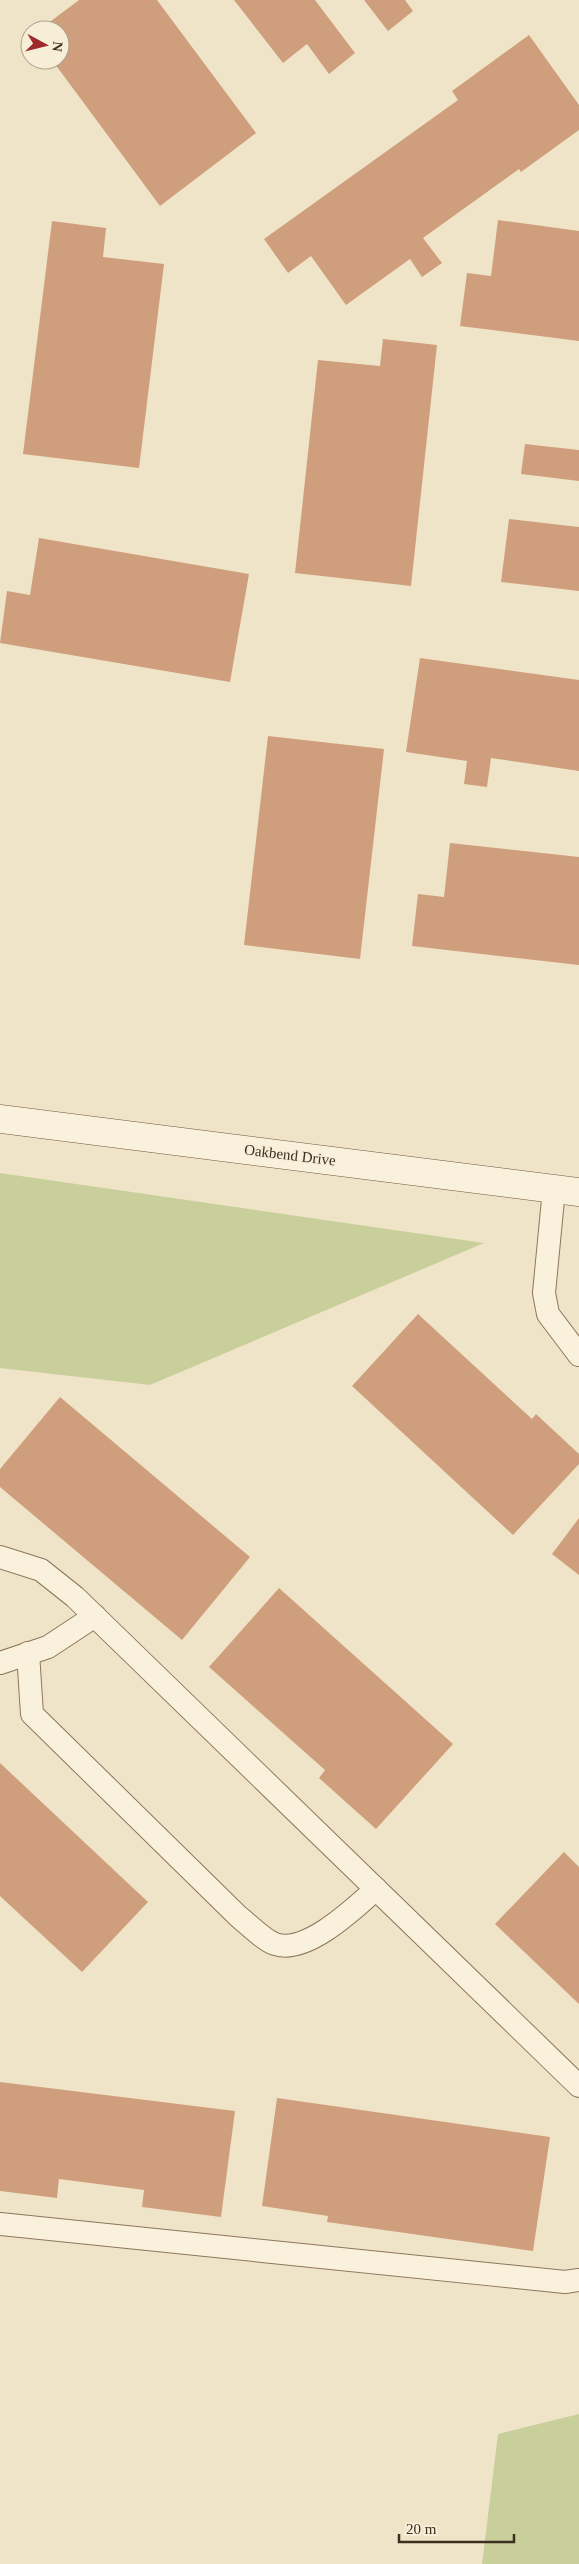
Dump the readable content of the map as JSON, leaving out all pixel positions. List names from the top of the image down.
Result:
{
  "streets": {
    "street": ["Oakbend Drive"]
  },
  "scale_bar": "20 m",
  "north": "right"
}
